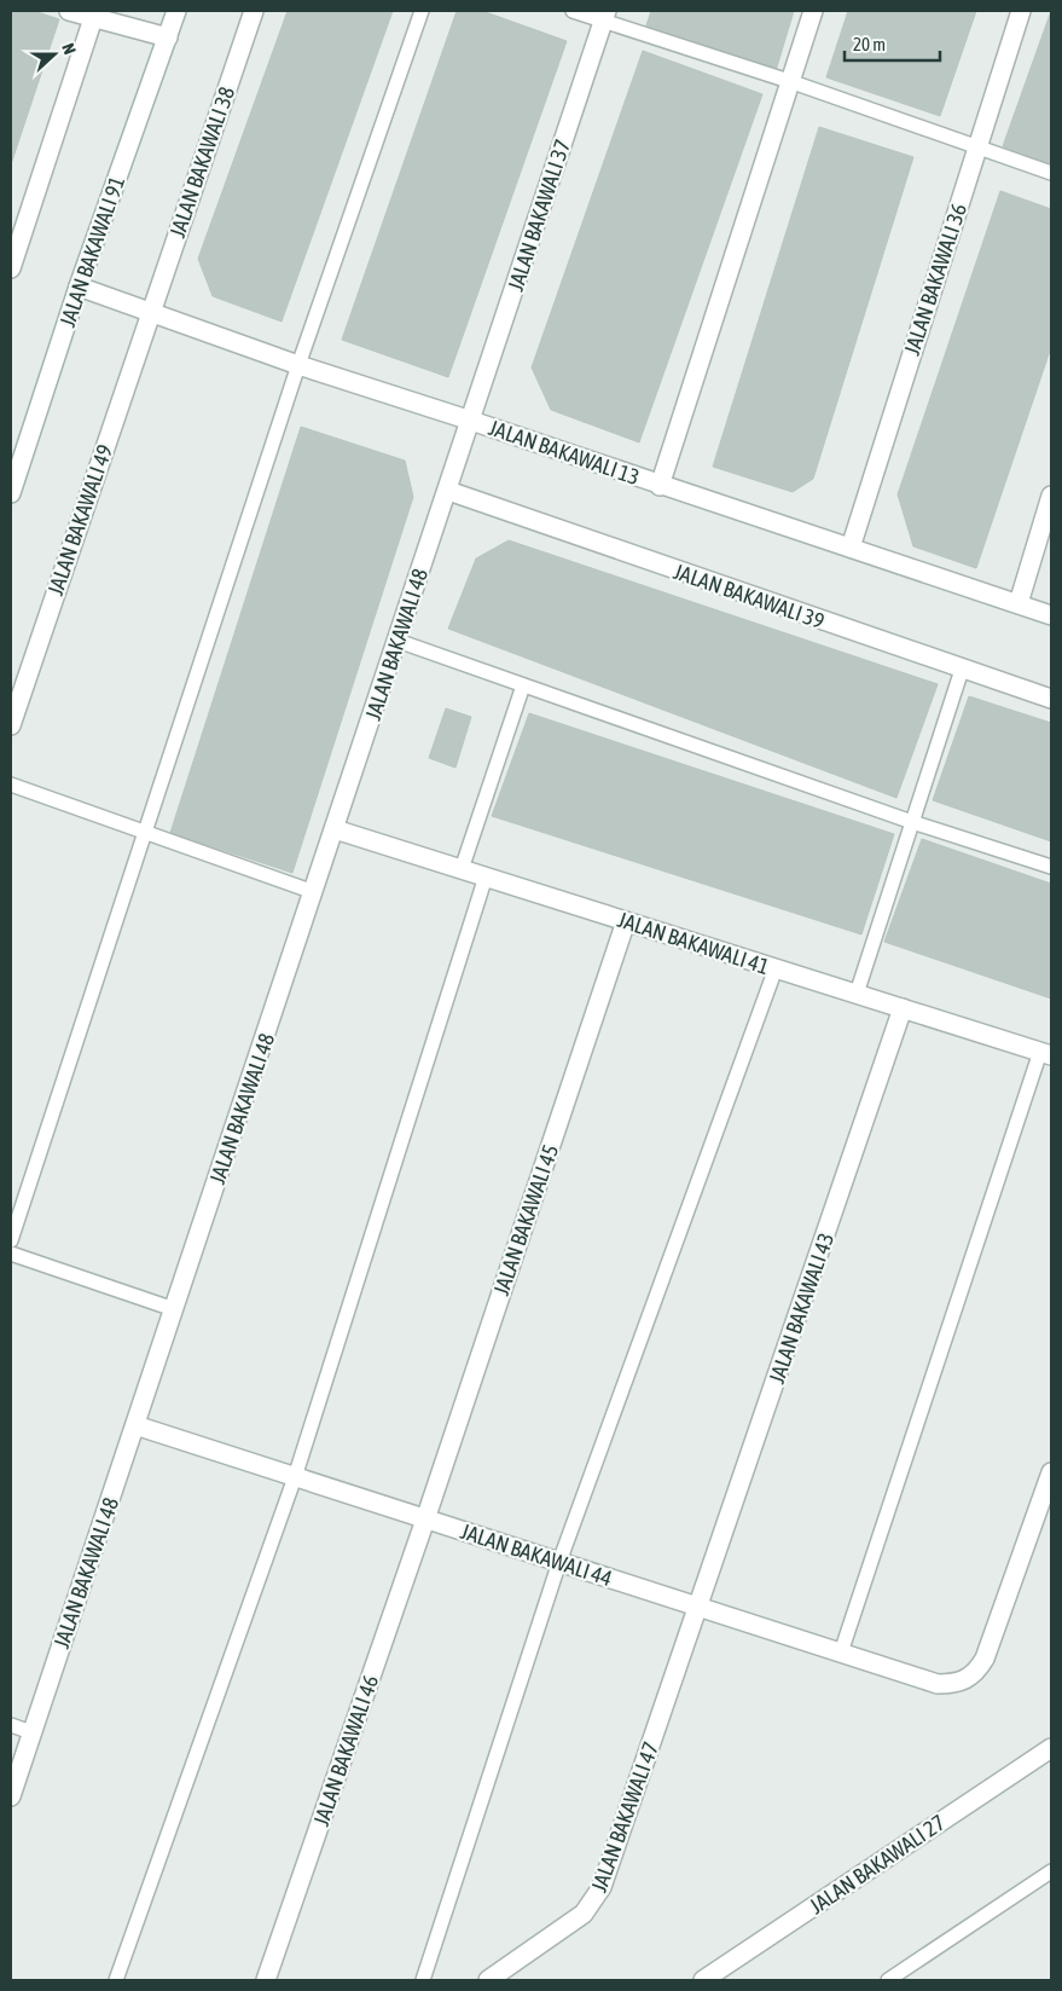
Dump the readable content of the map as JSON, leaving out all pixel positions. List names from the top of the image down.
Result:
{
  "streets": {
    "street": [
      "JALAN BAKAWALI 38",
      "JALAN BAKAWALI 37",
      "JALAN BAKAWALI 91",
      "JALAN BAKAWALI 36",
      "JALAN BAKAWALI 13",
      "JALAN BAKAWALI 49",
      "JALAN BAKAWALI 39",
      "JALAN BAKAWALI 48",
      "JALAN BAKAWALI 41",
      "JALAN BAKAWALI 45",
      "JALAN BAKAWALI 43",
      "JALAN BAKAWALI 44",
      "JALAN BAKAWALI 46",
      "JALAN BAKAWALI 47",
      "JALAN BAKAWALI 27"
    ]
  },
  "crossings": [
    ["JALAN BAKAWALI 38", "JALAN BAKAWALI 13"],
    ["JALAN BAKAWALI 38", "JALAN BAKAWALI 49"],
    ["JALAN BAKAWALI 37", "JALAN BAKAWALI 13"],
    ["JALAN BAKAWALI 37", "JALAN BAKAWALI 48"],
    ["JALAN BAKAWALI 91", "JALAN BAKAWALI 13"],
    ["JALAN BAKAWALI 36", "JALAN BAKAWALI 13"],
    ["JALAN BAKAWALI 13", "JALAN BAKAWALI 49"],
    ["JALAN BAKAWALI 13", "JALAN BAKAWALI 48"],
    ["JALAN BAKAWALI 39", "JALAN BAKAWALI 48"],
    ["JALAN BAKAWALI 48", "JALAN BAKAWALI 41"],
    ["JALAN BAKAWALI 48", "JALAN BAKAWALI 44"],
    ["JALAN BAKAWALI 41", "JALAN BAKAWALI 45"],
    ["JALAN BAKAWALI 41", "JALAN BAKAWALI 43"],
    ["JALAN BAKAWALI 45", "JALAN BAKAWALI 44"],
    ["JALAN BAKAWALI 45", "JALAN BAKAWALI 46"],
    ["JALAN BAKAWALI 43", "JALAN BAKAWALI 44"],
    ["JALAN BAKAWALI 43", "JALAN BAKAWALI 47"],
    ["JALAN BAKAWALI 44", "JALAN BAKAWALI 46"],
    ["JALAN BAKAWALI 44", "JALAN BAKAWALI 47"]
  ],
  "scale_bar": "20 m",
  "north": "right"
}
